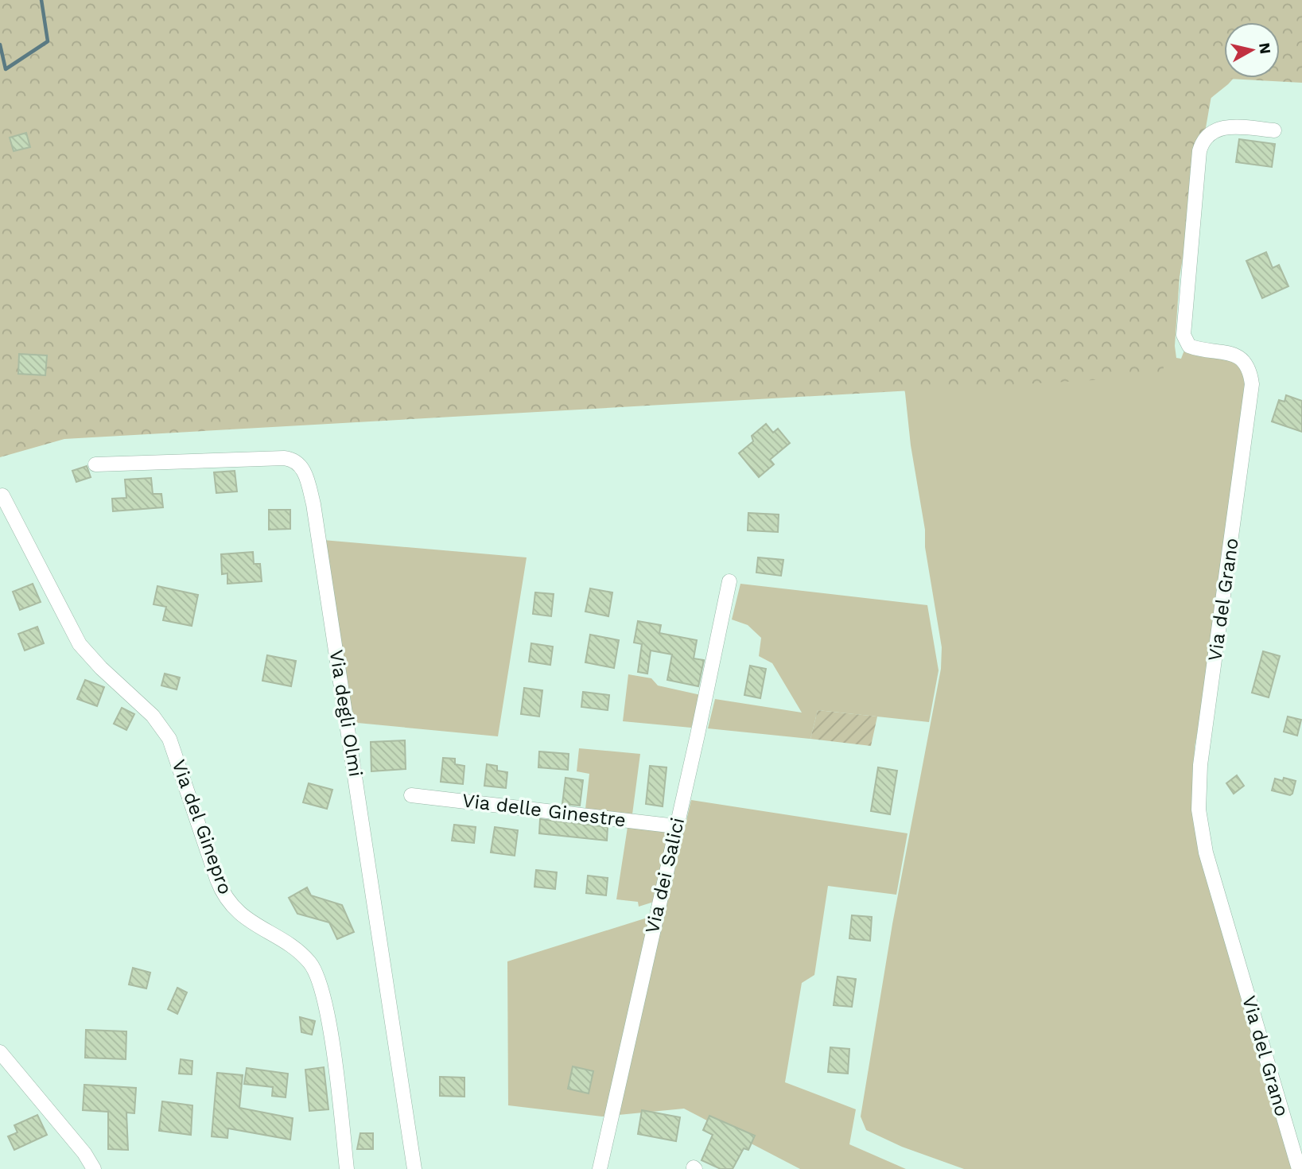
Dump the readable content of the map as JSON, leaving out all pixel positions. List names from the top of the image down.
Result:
{
  "streets": {
    "street": [
      "Via del Grano",
      "Via degli Olmi",
      "Via delle Ginestre",
      "Via del Ginepro",
      "Via dei Salici"
    ]
  },
  "crossings": [
    ["Via delle Ginestre", "Via dei Salici"]
  ],
  "north": "right"
}
